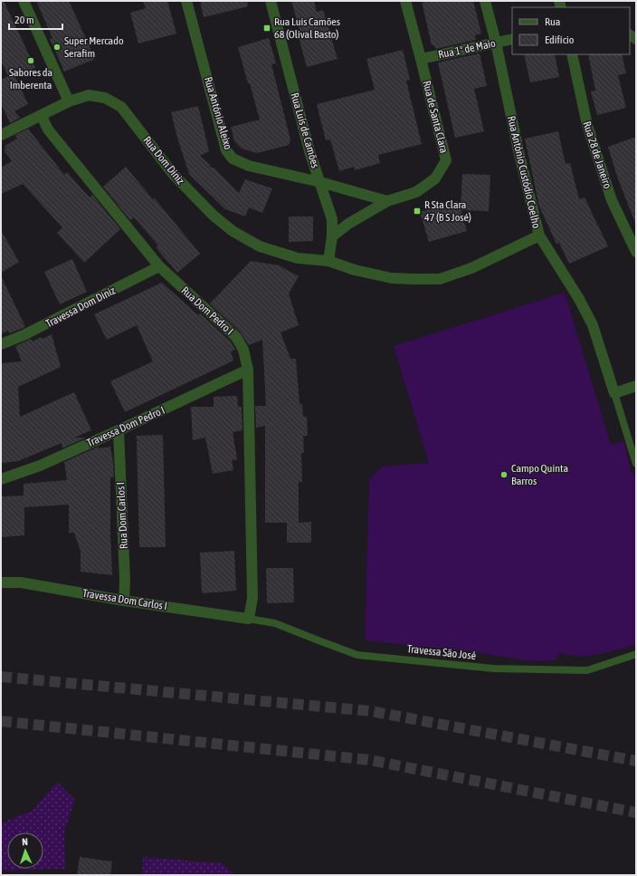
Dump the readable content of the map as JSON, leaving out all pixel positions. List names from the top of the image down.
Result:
{
  "streets": {
    "street": [
      "Rua 1º de Maio",
      "Rua António Aleixo",
      "Rua de Santa Clara",
      "Rua Luís de Camões",
      "Rua 28 de Janeiro",
      "Rua Dom Diniz",
      "Rua António Custódio Coelho",
      "Travessa Dom Diniz",
      "Rua Dom Pedro I",
      "Travessa Dom Pedro I",
      "Rua Dom Carlos I",
      "Travessa Dom Carlos I"
    ],
    "lane": ["Travessa São José"]
  },
  "crossings": [
    ["Rua 1º de Maio", "Rua de Santa Clara"],
    ["Rua 1º de Maio", "Rua António Custódio Coelho"],
    ["Rua António Aleixo", "Rua Luís de Camões"],
    ["Rua de Santa Clara", "Rua Luís de Camões"],
    ["Rua Luís de Camões", "Rua Dom Diniz"],
    ["Rua Dom Diniz", "Rua António Custódio Coelho"],
    ["Rua Dom Diniz", "Rua Dom Pedro I"],
    ["Travessa Dom Diniz", "Rua Dom Pedro I"],
    ["Rua Dom Pedro I", "Travessa Dom Pedro I"],
    ["Rua Dom Pedro I", "Travessa Dom Carlos I"],
    ["Rua Dom Pedro I", "Travessa São José"],
    ["Travessa Dom Pedro I", "Rua Dom Carlos I"],
    ["Rua Dom Carlos I", "Travessa Dom Carlos I"],
    ["Travessa Dom Carlos I", "Travessa São José"]
  ],
  "places": {
    "transit": ["Rua Luís Camões 68 (Olival Basto)", "R Sta Clara 47 (B S José)"],
    "other": ["Super Mercado Serafim", "Sabores da Imberenta", "Campo Quinta Barros"]
  },
  "legend": ["Rua", "Edifício"],
  "scale_bar": "20 m",
  "north": "top"
}
